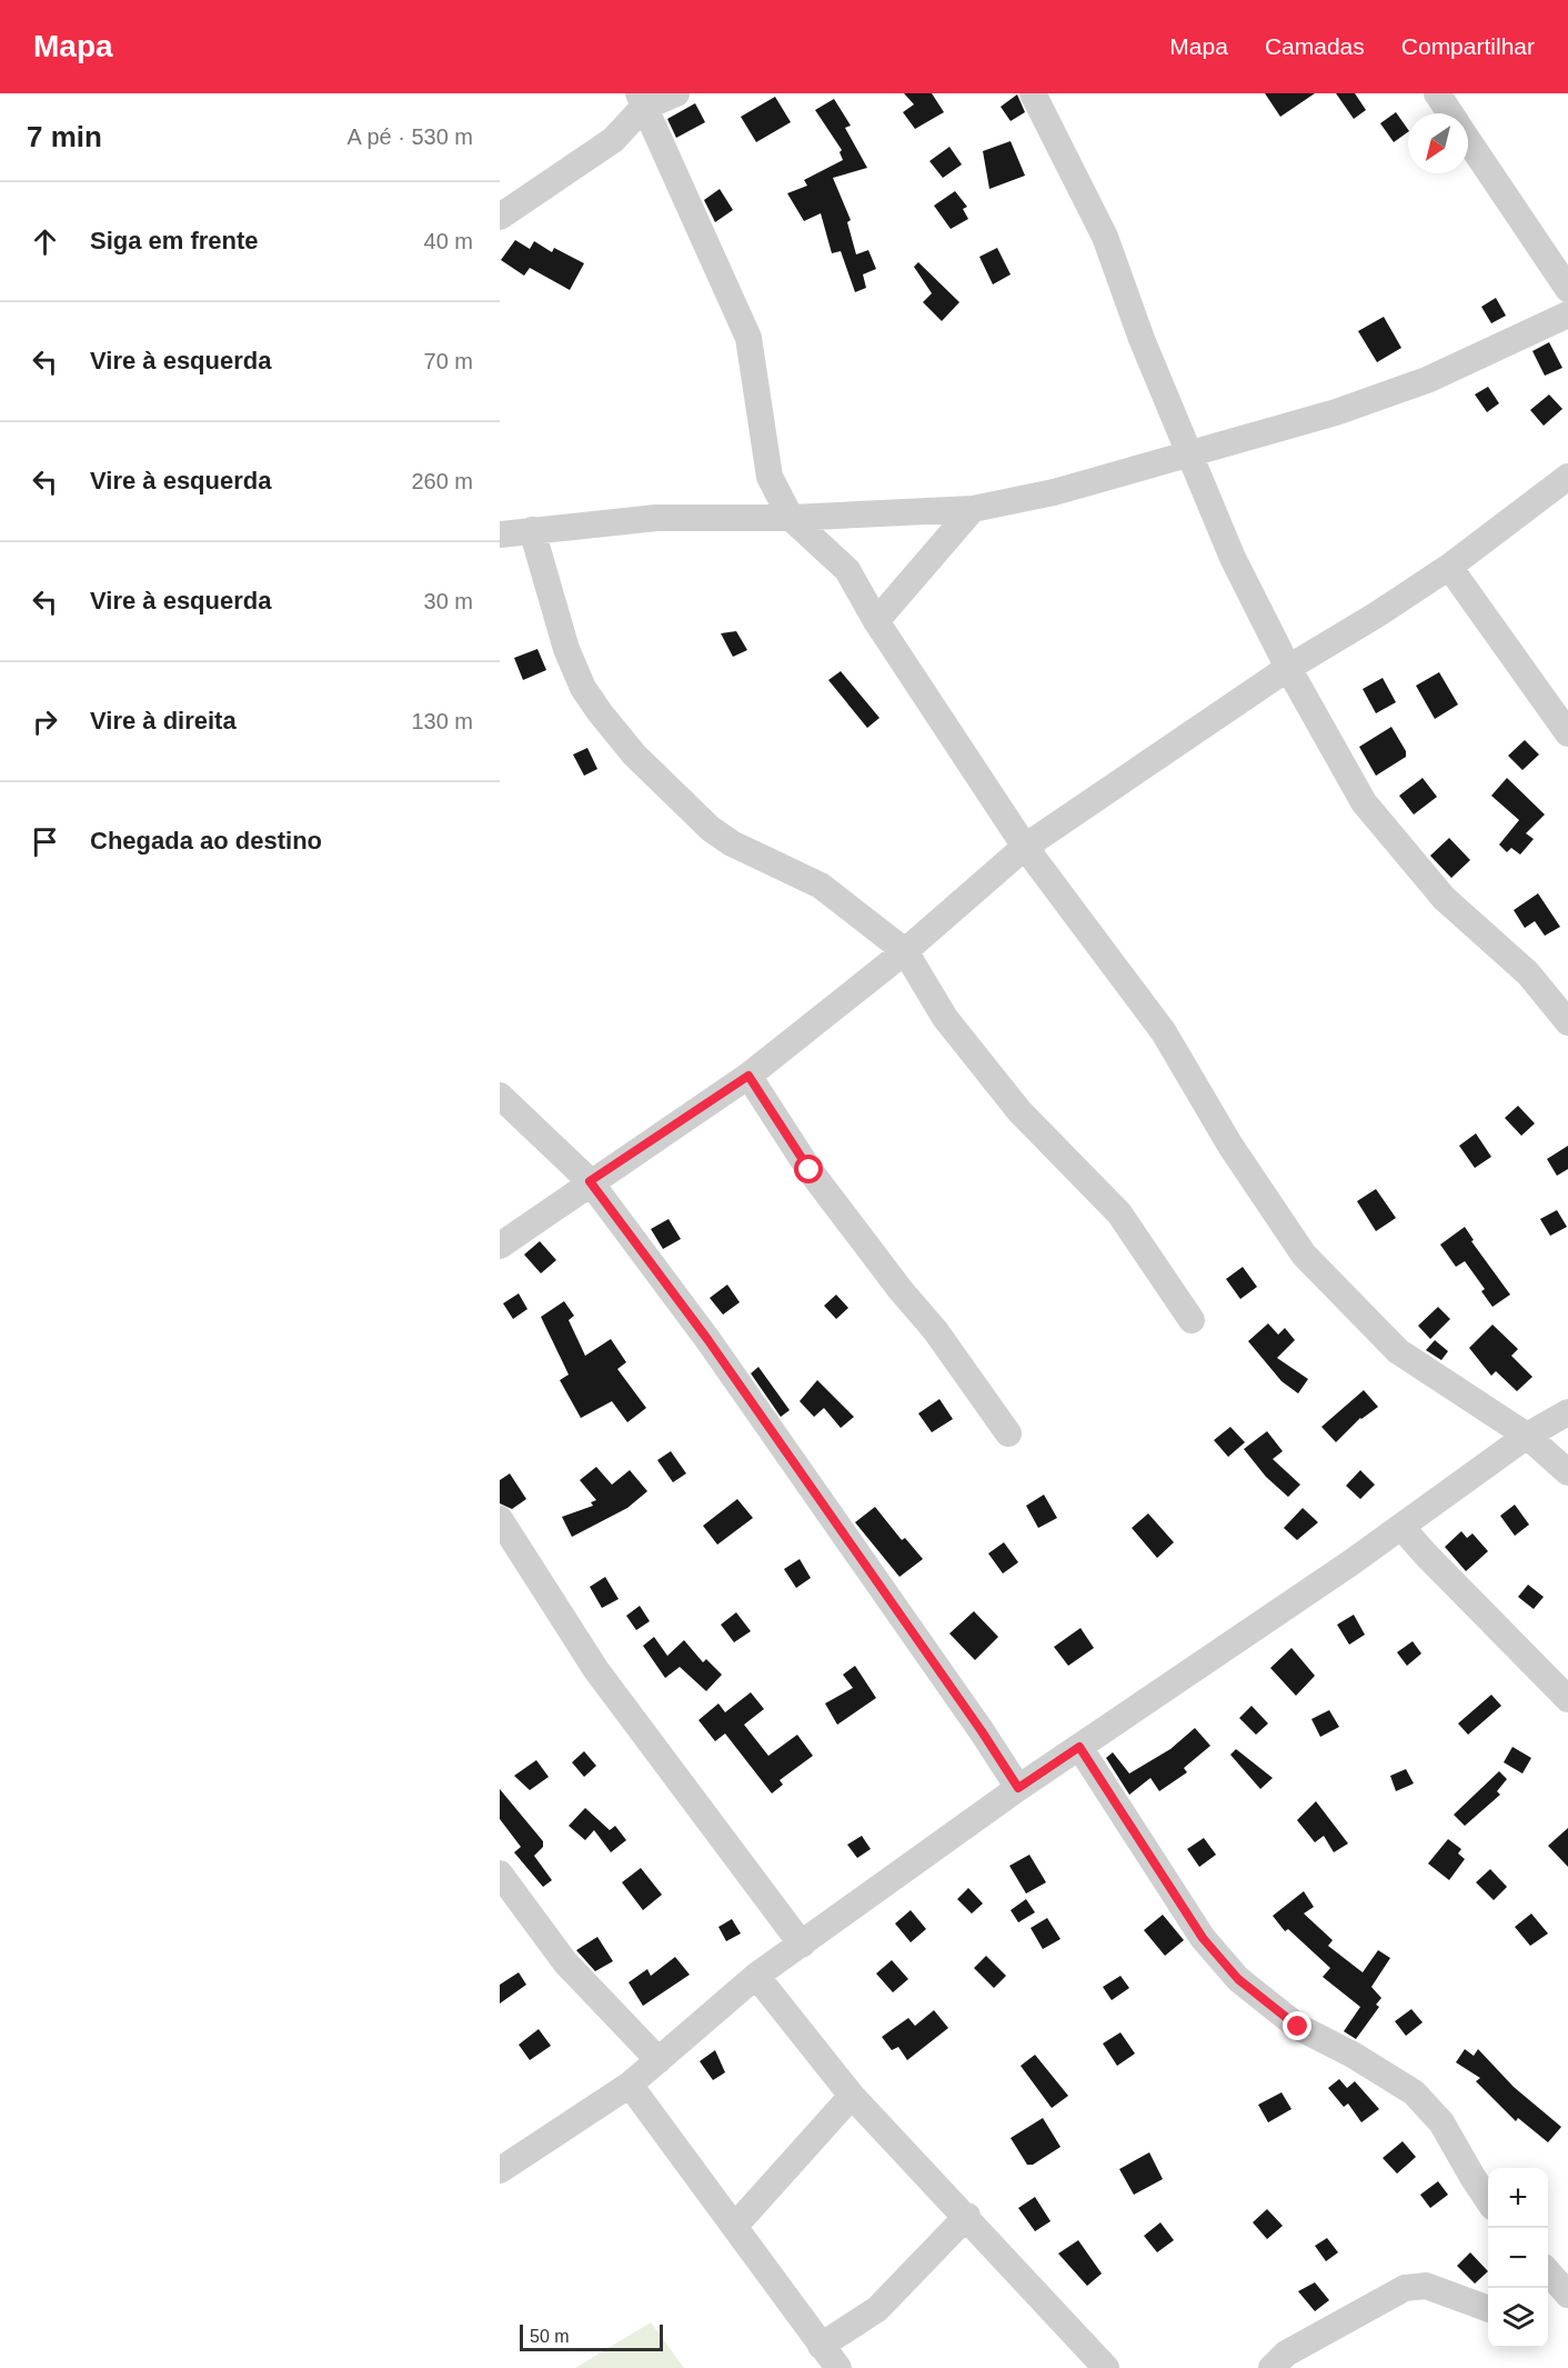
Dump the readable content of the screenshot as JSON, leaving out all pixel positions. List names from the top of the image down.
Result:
{
  "scale_bar": "50 m",
  "north": "bottom left",
  "page": {
    "header": "Mapa",
    "nav": ["Mapa", "Camadas", "Compartilhar"],
    "heading": ["7 min", "A pé · 530 m"],
    "list": [
      ["Siga em frente", "40 m"],
      ["Vire à esquerda", "70 m"],
      ["Vire à esquerda", "260 m"],
      ["Vire à esquerda", "30 m"],
      ["Vire à direita", "130 m"],
      "Chegada ao destino"
    ],
    "map_buttons": ["+", "−"],
    "scale": "50 m"
  }
}
